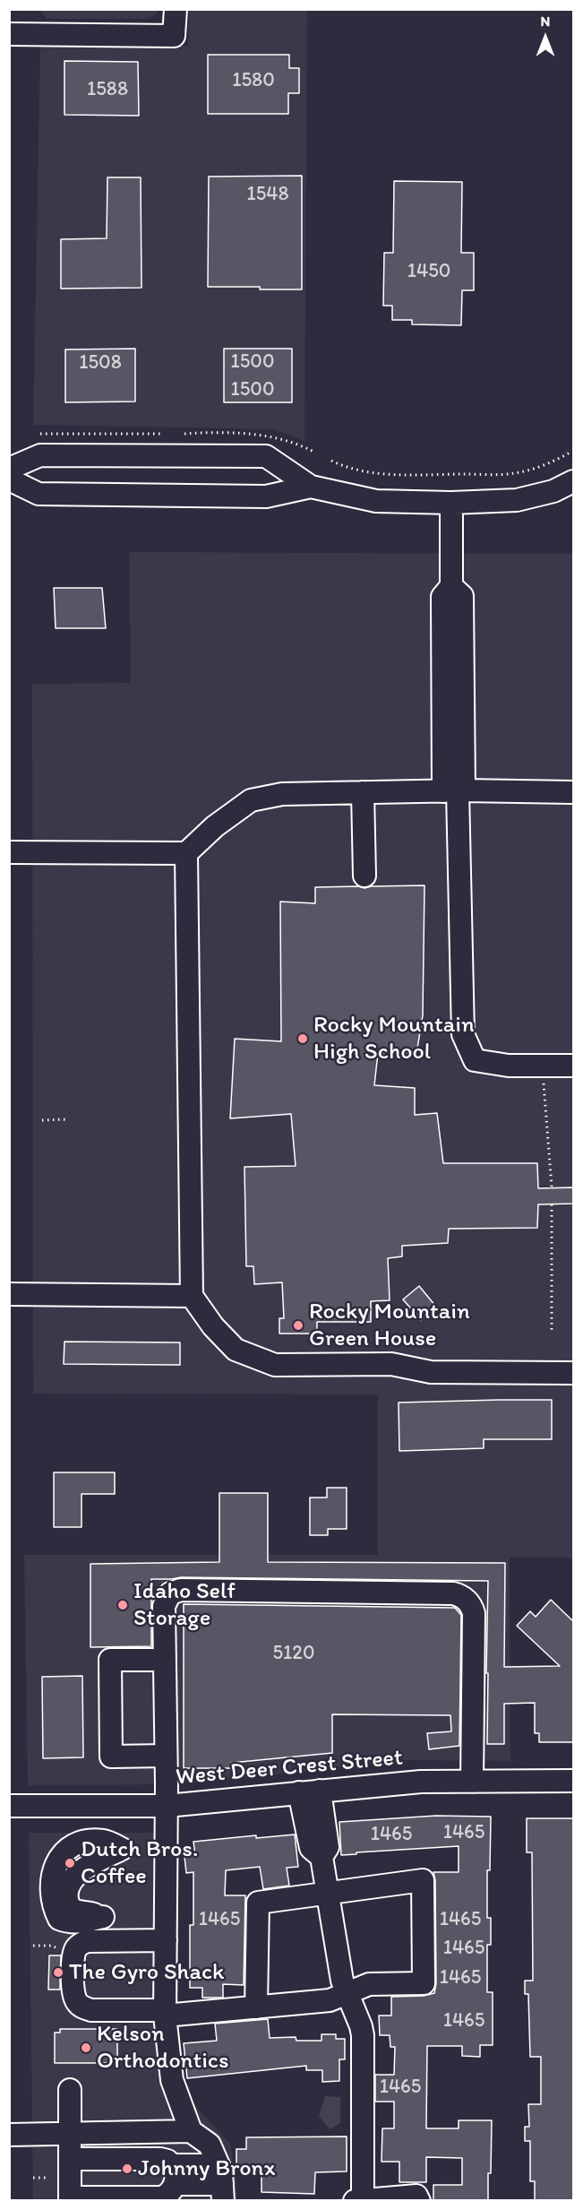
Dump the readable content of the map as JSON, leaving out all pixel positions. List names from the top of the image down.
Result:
{
  "streets": {
    "street": ["West Deer Crest Street"]
  },
  "places": [
    "Rocky Mountain High School",
    "Rocky Mountain Green House",
    "Idaho Self Storage",
    "Dutch Bros. Coffee",
    "The Gyro Shack",
    "Kelson Orthodontics",
    "Johnny Bronx"
  ],
  "house_numbers": [
    "1580",
    "1588",
    "1548",
    "1450",
    "1500",
    "1508",
    "1500",
    "5120",
    "1465",
    "1465",
    "1465",
    "1465",
    "1465",
    "1465",
    "1465",
    "1465"
  ],
  "north": "top"
}
